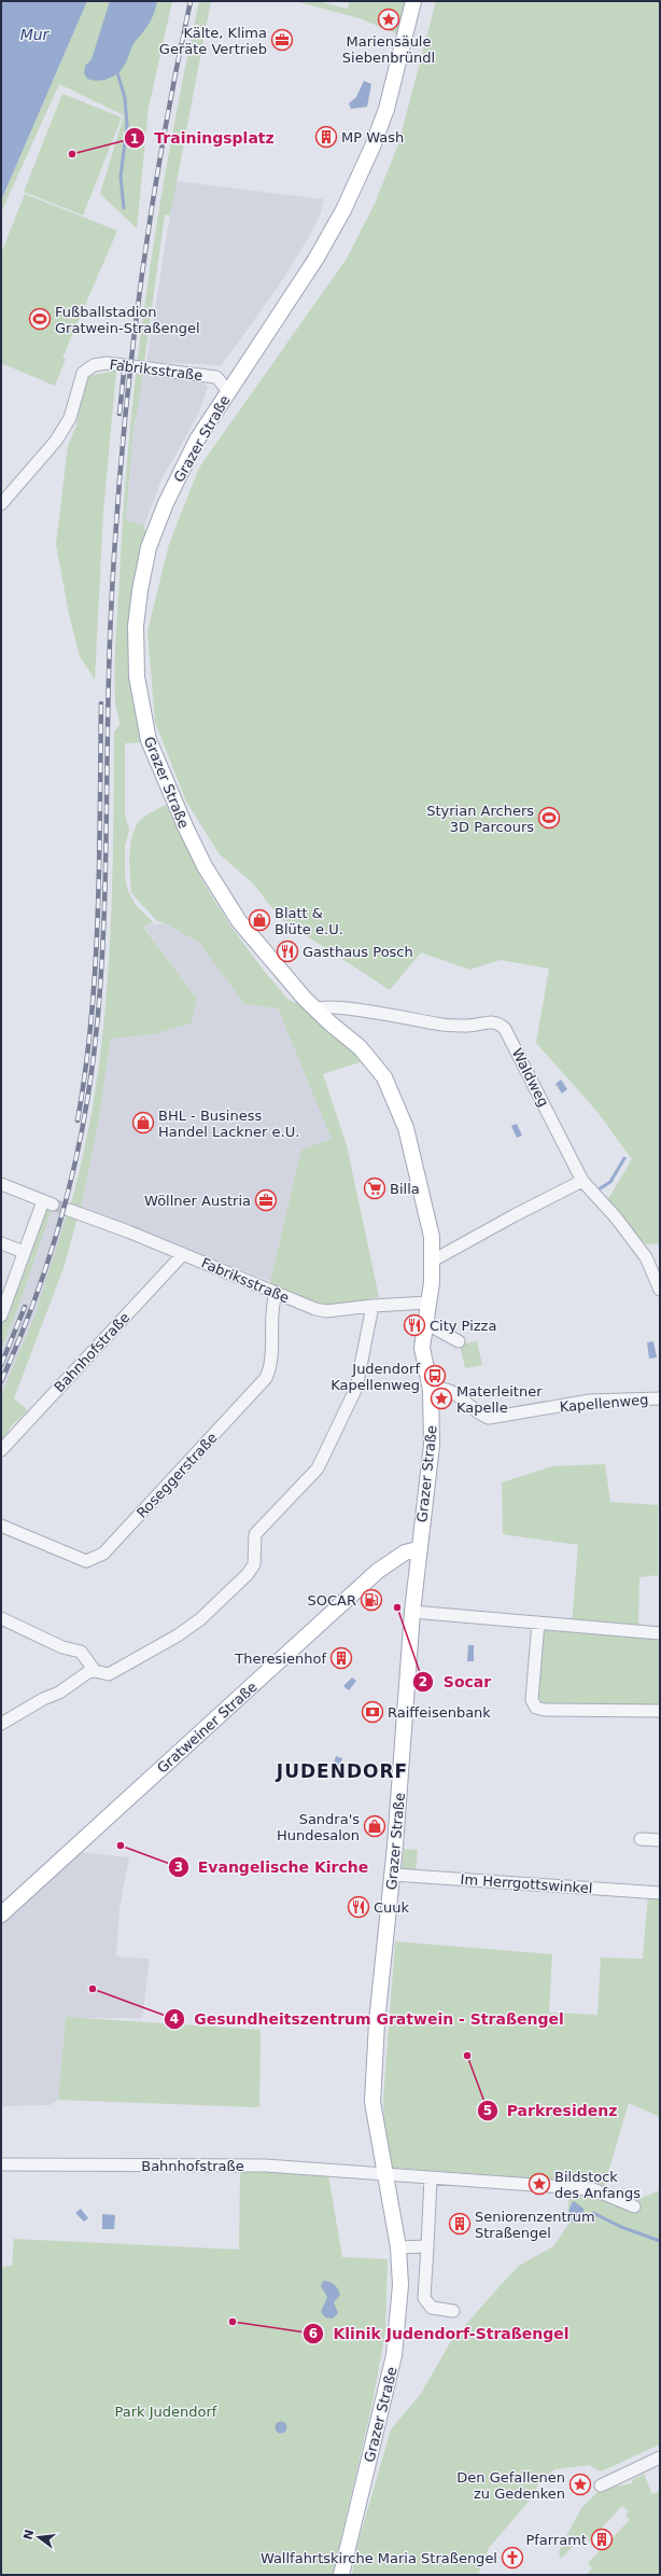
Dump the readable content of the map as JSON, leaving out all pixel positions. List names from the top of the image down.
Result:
{
  "streets": {
    "main road": ["Grazer Straße", "Gratweiner Straße"],
    "street": [
      "Fabriksstraße",
      "Waldweg",
      "Bahnhofstraße",
      "Kapellenweg",
      "Roseggerstraße",
      "Im Herrgottswinkel"
    ]
  },
  "crossings": [
    ["Fabriksstraße", "Grazer Straße"],
    ["Fabriksstraße", "Bahnhofstraße"],
    ["Fabriksstraße", "Roseggerstraße"],
    ["Grazer Straße", "Waldweg"],
    ["Grazer Straße", "Bahnhofstraße"],
    ["Grazer Straße", "Kapellenweg"],
    ["Grazer Straße", "Gratweiner Straße"],
    ["Grazer Straße", "Im Herrgottswinkel"]
  ],
  "districts": ["JUDENDORF"],
  "water": ["Mur"],
  "parks": ["Park Judendorf"],
  "places": {
    "place": [
      "Mariensäule Siebenbründl",
      "Materleitner Kapelle",
      "Bildstock des Anfangs",
      "Den Gefallenen zu Gedenken"
    ],
    "office": ["Kälte, Klima Geräte Vertrieb", "Wöllner Austria"],
    "building": [
      "MP Wash",
      "Theresienhof",
      "Seniorenzentrum Straßengel",
      "Pfarramt"
    ],
    "other": [
      "Trainingsplatz",
      "Socar",
      "Evangelische Kirche",
      "Gesundheitszentrum Gratwein - Straßengel",
      "Parkresidenz",
      "Klinik Judendorf-Straßengel"
    ],
    "sports": ["Fußballstadion Gratwein-Straßengel", "Styrian Archers 3D Parcours"],
    "shop": ["Blatt & Blüte e.U.", "BHL - Business Handel Lackner e.U.", "Sandra's Hundesalon"],
    "restaurant": ["Gasthaus Posch", "City Pizza", "Cuuk"],
    "supermarket": ["Billa"],
    "bus stop": ["Judendorf Kapellenweg"],
    "fuel station": ["SOCAR"],
    "bank": ["Raiffeisenbank"],
    "church": ["Wallfahrtskirche Maria Straßengel"]
  },
  "north": "left"
}
